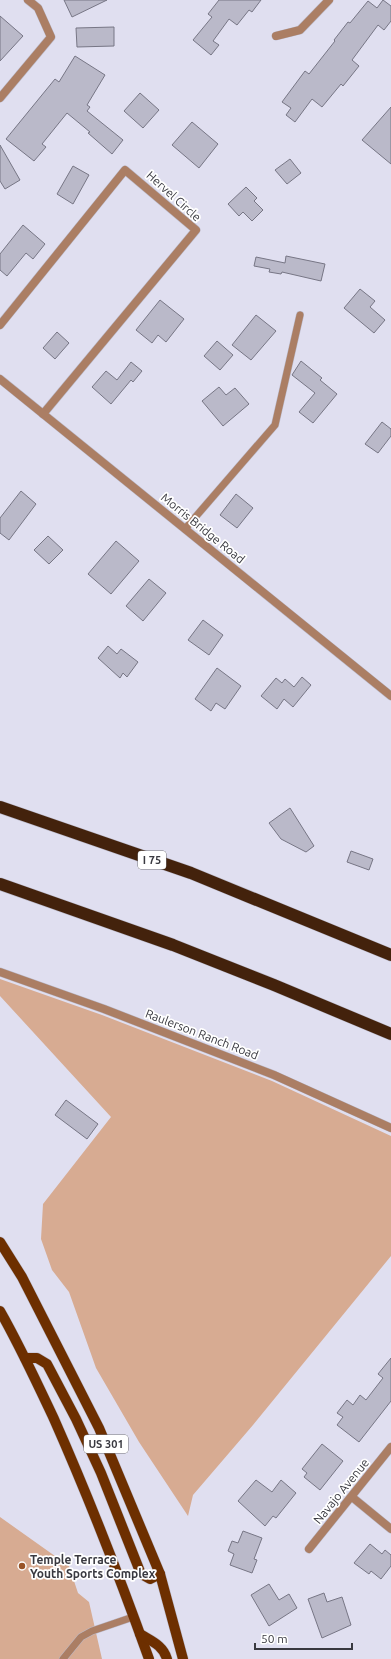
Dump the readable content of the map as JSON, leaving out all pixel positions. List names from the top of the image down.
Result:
{
  "streets": {
    "highway": ["I 75"],
    "main road": ["US 301"],
    "street": [
      "Hervel Circle",
      "Morris Bridge Road",
      "Raulerson Ranch Road",
      "Navajo Avenue"
    ]
  },
  "crossings": [
    ["Hervel Circle", "Morris Bridge Road"]
  ],
  "places": ["Temple Terrace Youth Sports Complex"],
  "scale_bar": "50 m"
}
